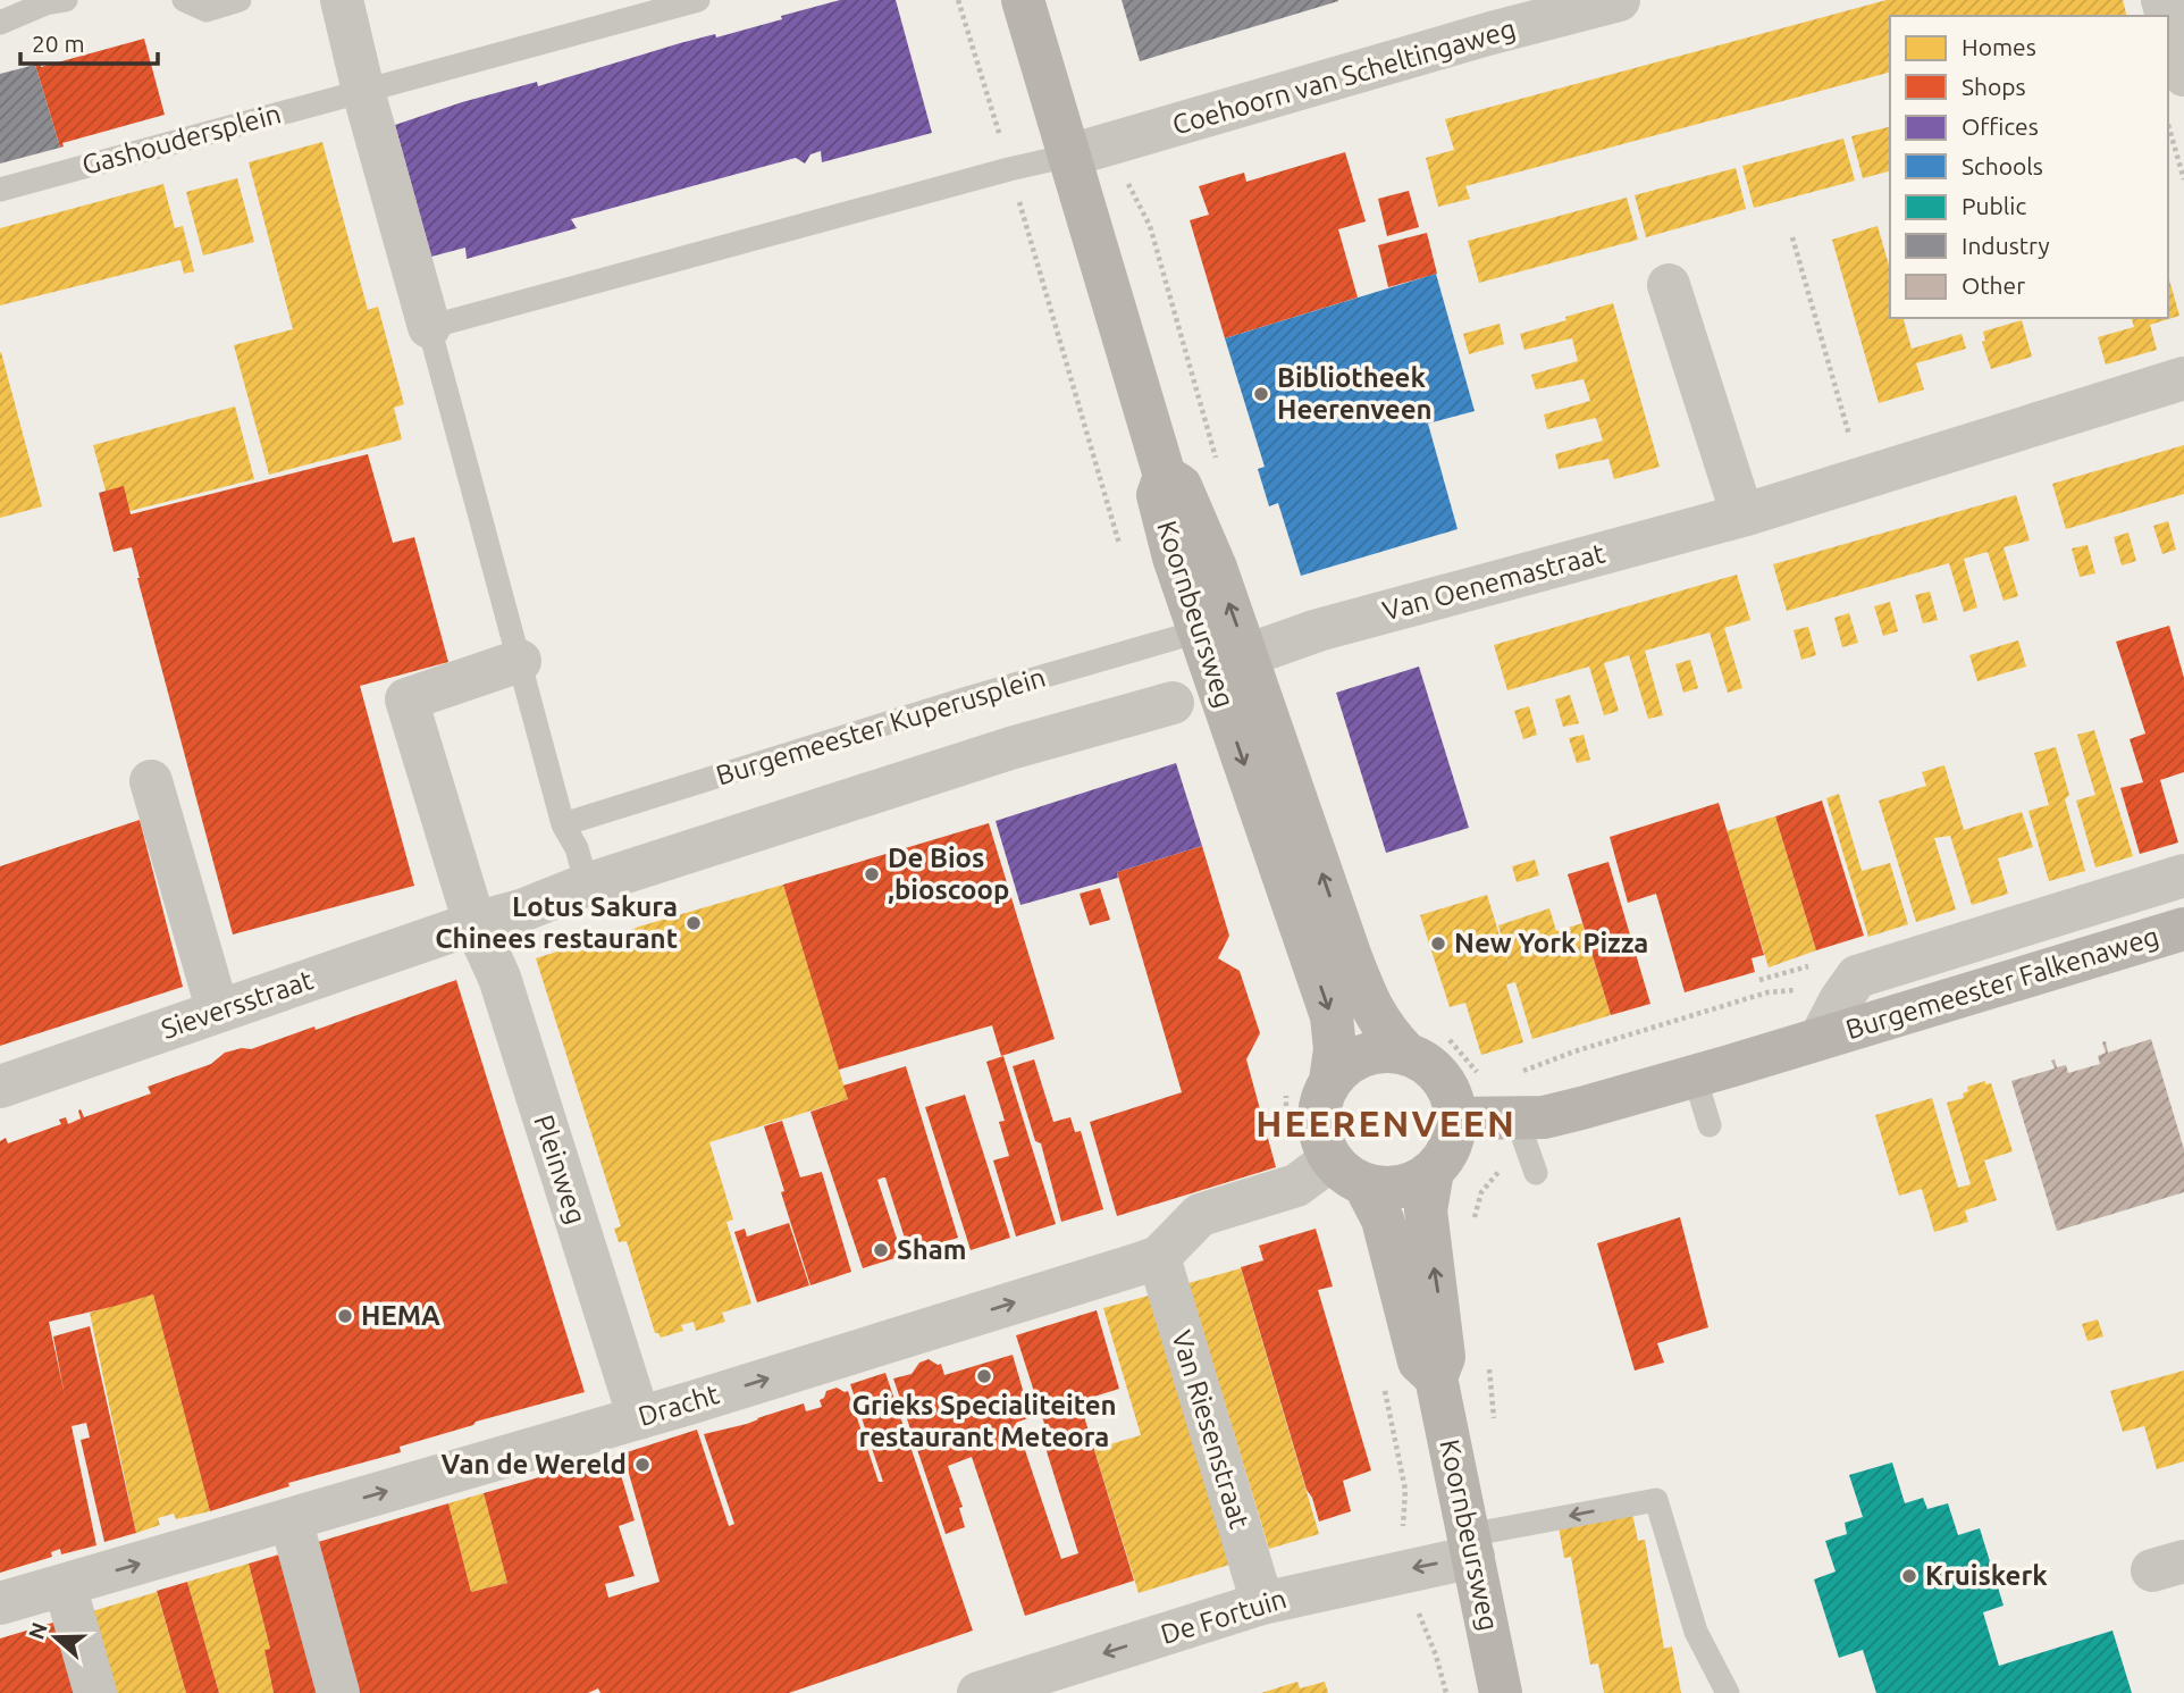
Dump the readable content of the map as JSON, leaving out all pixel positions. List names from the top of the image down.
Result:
{
  "streets": {
    "main road": ["Koornbeursweg", "Burgemeester Falkenaweg"],
    "street": [
      "Coehoorn van Scheltingaweg",
      "Van Oenemastraat",
      "Sieversstraat",
      "Pleinweg",
      "Dracht",
      "Van Riesenstraat",
      "De Fortuin"
    ],
    "lane": ["Gashoudersplein", "Burgemeester Kuperusplein"]
  },
  "crossings": [
    ["Van Oenemastraat", "Koornbeursweg"],
    ["Koornbeursweg", "Burgemeester Kuperusplein"],
    ["Koornbeursweg", "Burgemeester Falkenaweg"],
    ["Koornbeursweg", "Dracht"],
    ["Koornbeursweg", "De Fortuin"],
    ["Burgemeester Falkenaweg", "Dracht"],
    ["Sieversstraat", "Pleinweg"],
    ["Pleinweg", "Dracht"],
    ["Dracht", "Van Riesenstraat"],
    ["Van Riesenstraat", "De Fortuin"]
  ],
  "one_way": ["Dracht", "De Fortuin"],
  "districts": ["HEERENVEEN"],
  "places": [
    "Bibliotheek Heerenveen",
    "De Bios ,bioscoop",
    "Lotus Sakura Chinees restaurant",
    "New York Pizza",
    "Sham",
    "HEMA",
    "Grieks Specialiteiten restaurant Meteora",
    "Van de Wereld",
    "Kruiskerk"
  ],
  "legend": [
    "Homes",
    "Shops",
    "Offices",
    "Schools",
    "Public",
    "Industry",
    "Other"
  ],
  "scale_bar": "20 m",
  "north": "left"
}
